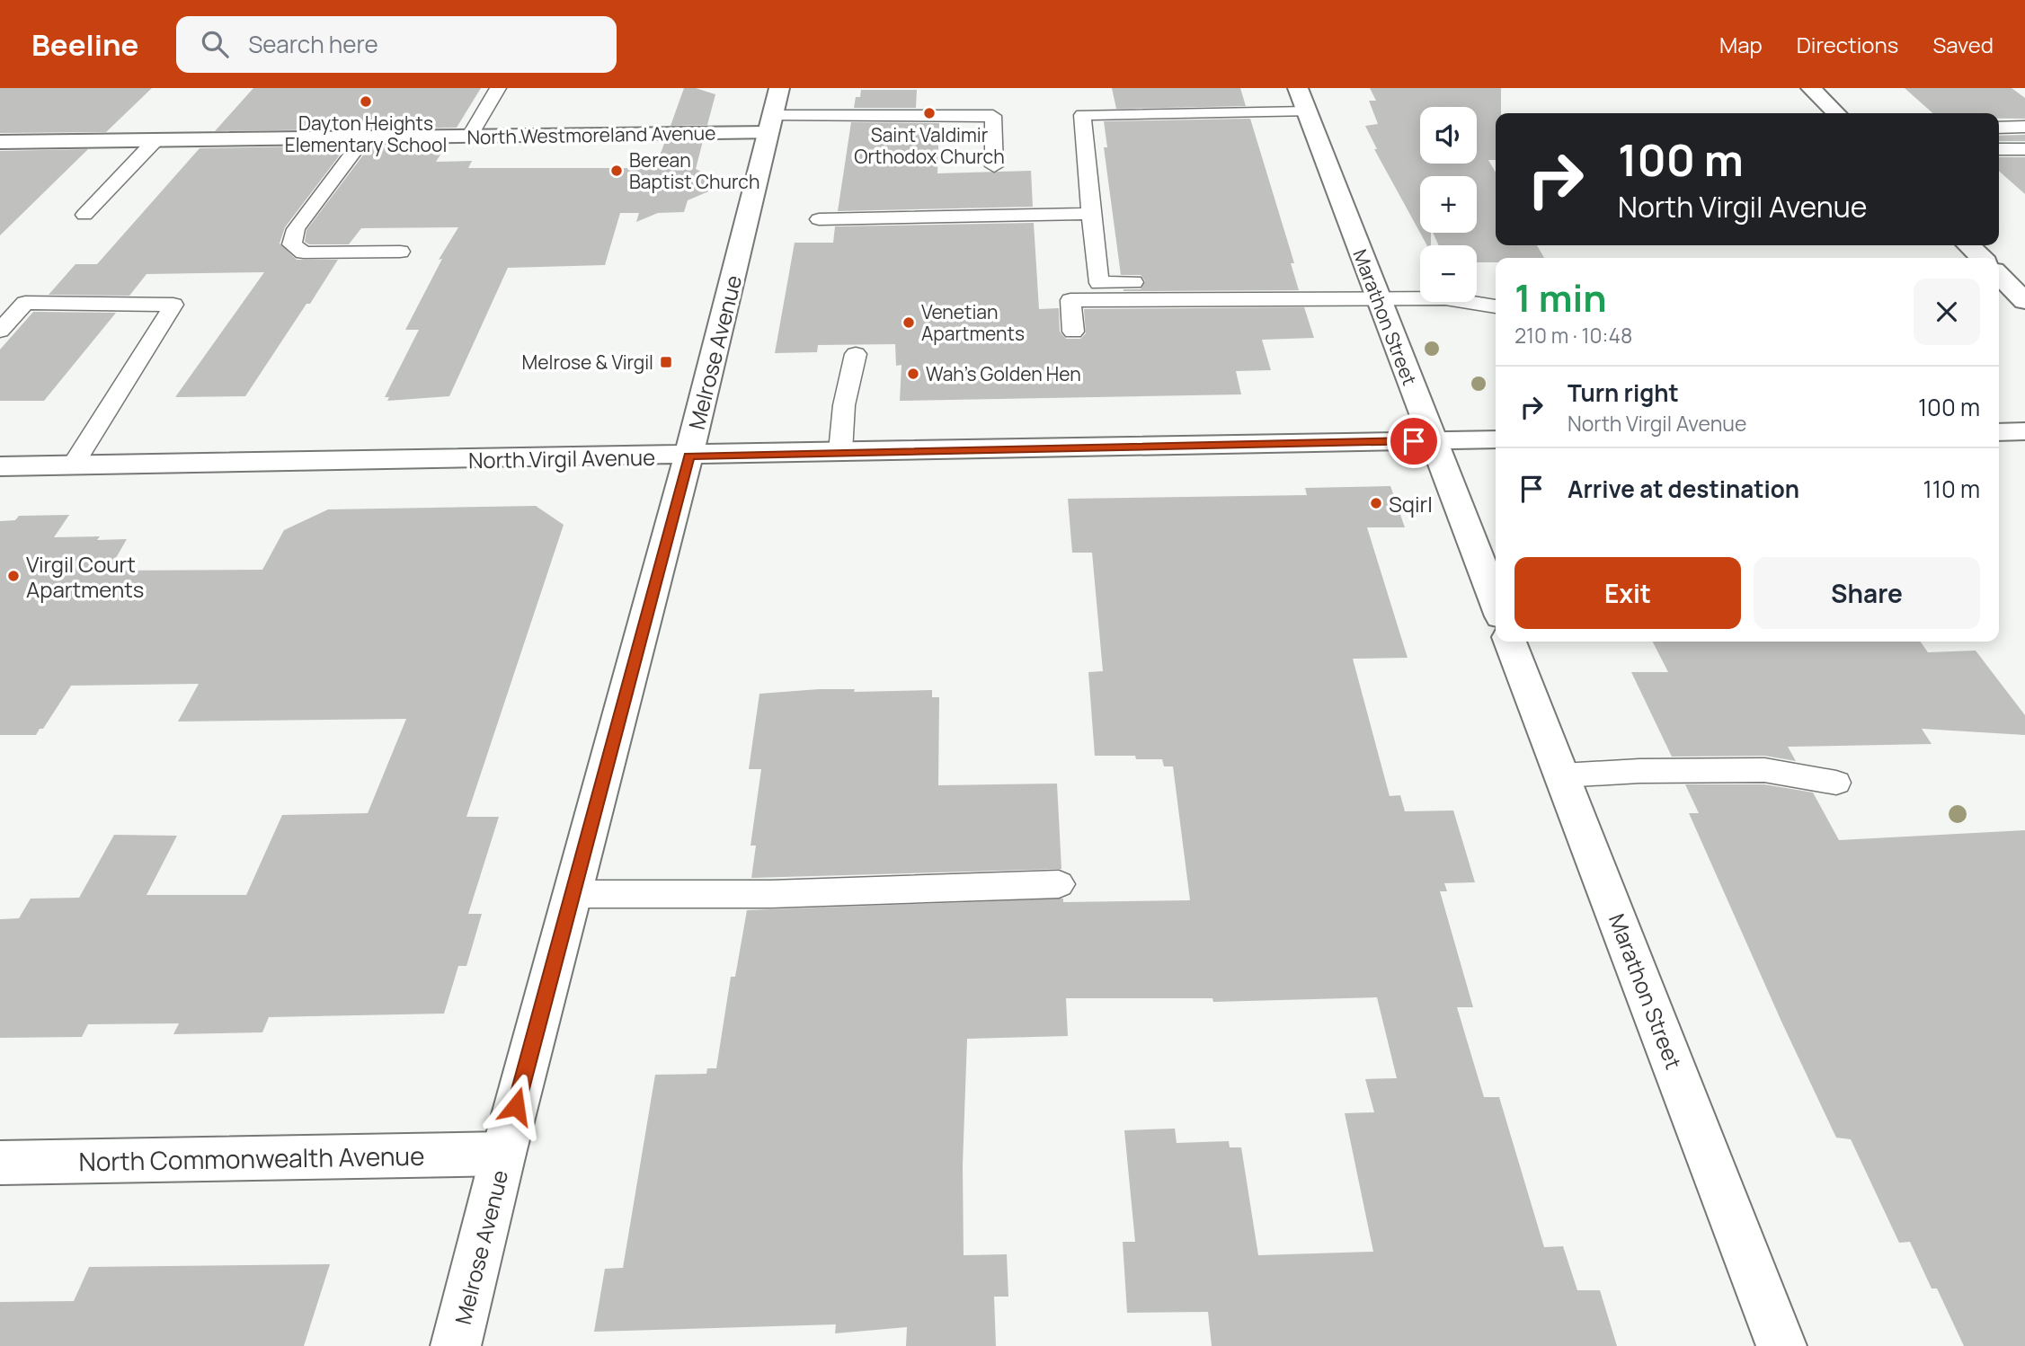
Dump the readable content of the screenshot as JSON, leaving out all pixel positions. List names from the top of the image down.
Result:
{
  "streets": {
    "main road": [
      "North Westmoreland Avenue",
      "Marathon Street",
      "Melrose Avenue",
      "North Virgil Avenue",
      "North Commonwealth Avenue"
    ]
  },
  "crossings": [
    ["North Westmoreland Avenue", "Melrose Avenue"],
    ["Marathon Street", "North Virgil Avenue"],
    ["Melrose Avenue", "North Virgil Avenue"],
    ["Melrose Avenue", "North Commonwealth Avenue"]
  ],
  "places": {
    "other": [
      "Dayton Heights Elementary School",
      "Saint Valdimir Orthodox Church",
      "Berean Baptist Church",
      "Venetian Apartments",
      "Wah's Golden Hen",
      "Sqirl",
      "Virgil Court Apartments"
    ],
    "transit": ["Melrose & Virgil"]
  },
  "page": {
    "header": "Beeline",
    "search": "Search here",
    "nav": ["Map", "Directions", "Saved"],
    "map_buttons": ["+", "−"],
    "turn": ["100 m", "North Virgil Avenue"],
    "heading": ["1 min", "210 m · 10:48"],
    "list": [
      {
        "name": "Turn right",
        "note": "North Virgil Avenue",
        "value": "100 m"
      },
      {
        "name": "Arrive at destination",
        "value": "110 m"
      }
    ],
    "buttons": ["Exit", "Share"]
  }
}
